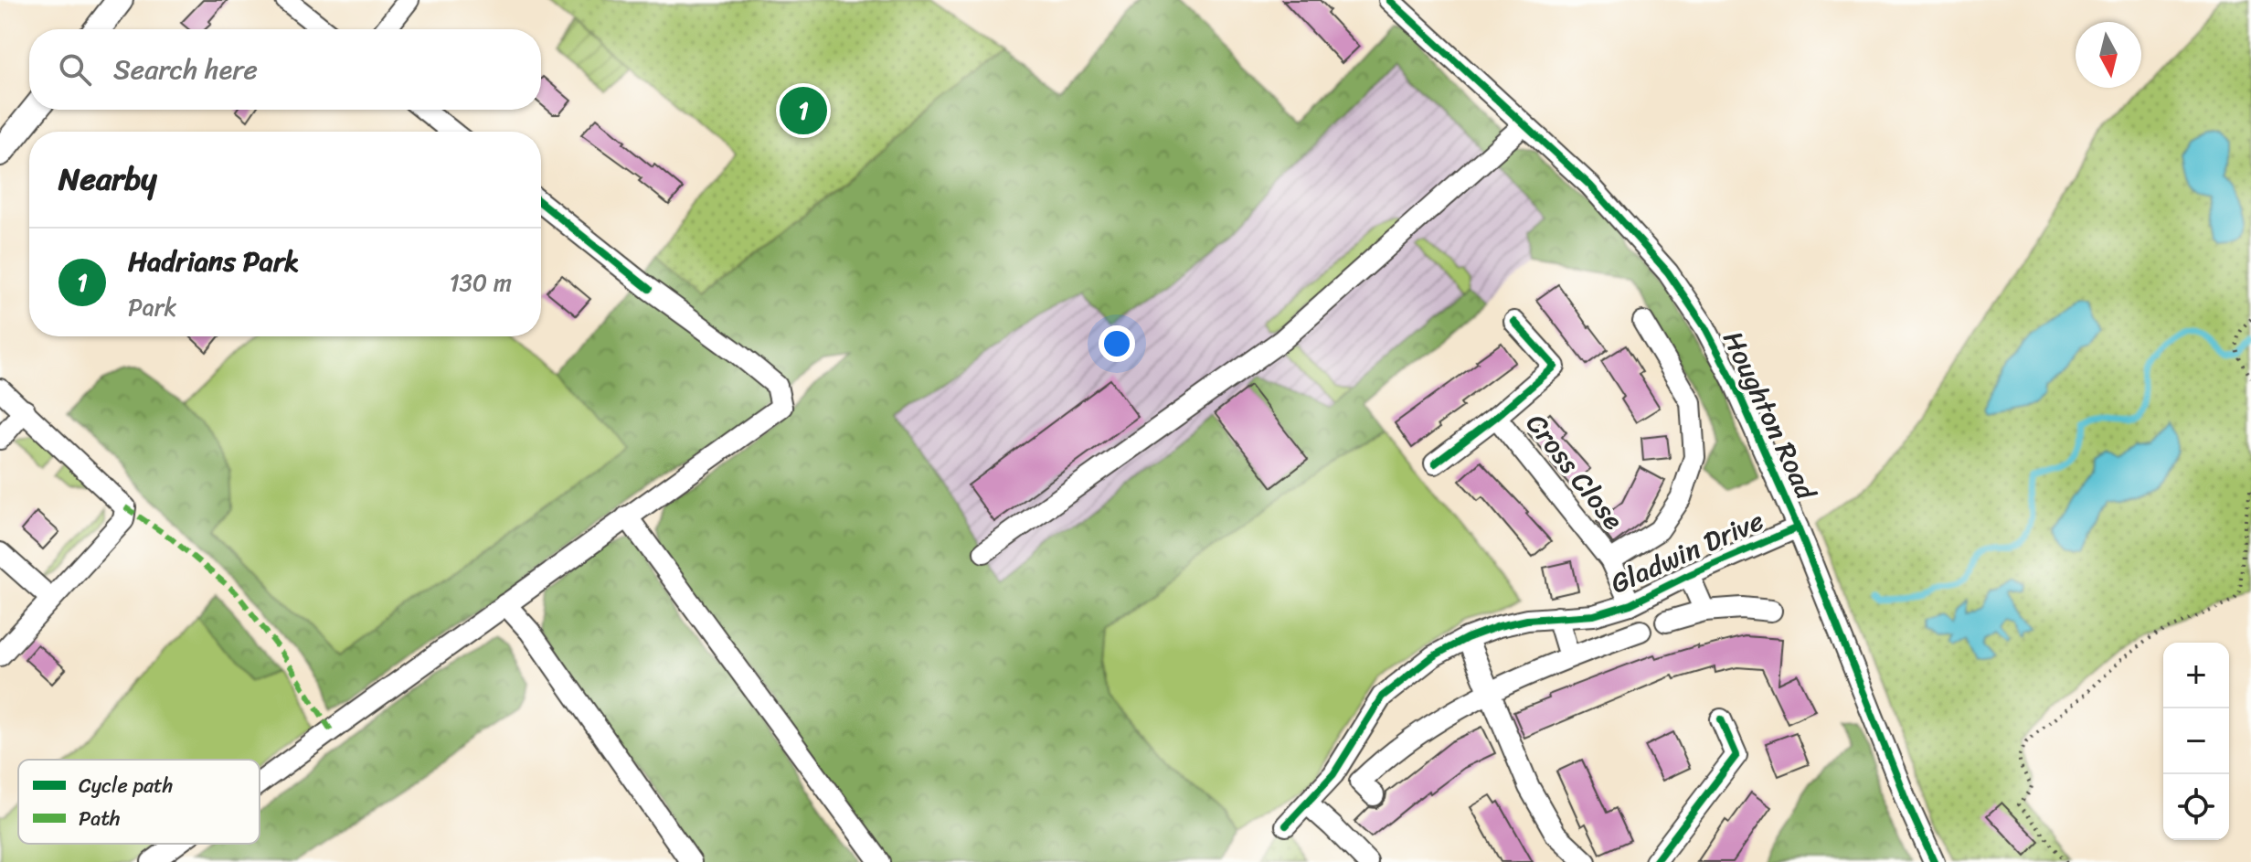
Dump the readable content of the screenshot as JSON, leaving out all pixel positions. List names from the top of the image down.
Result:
{
  "streets": {
    "street": ["Houghton Road", "Cross Close", "Gladwin Drive"]
  },
  "crossings": [
    ["Houghton Road", "Gladwin Drive"],
    ["Cross Close", "Gladwin Drive"]
  ],
  "legend": ["Cycle path", "Path"],
  "north": "bottom",
  "page": {
    "search": "Search here",
    "pins": "1",
    "heading": "Nearby",
    "list": [
      {
        "mark": "1",
        "name": "Hadrians Park",
        "note": "Park",
        "value": "130 m"
      }
    ],
    "map_buttons": ["+", "−"]
  }
}
